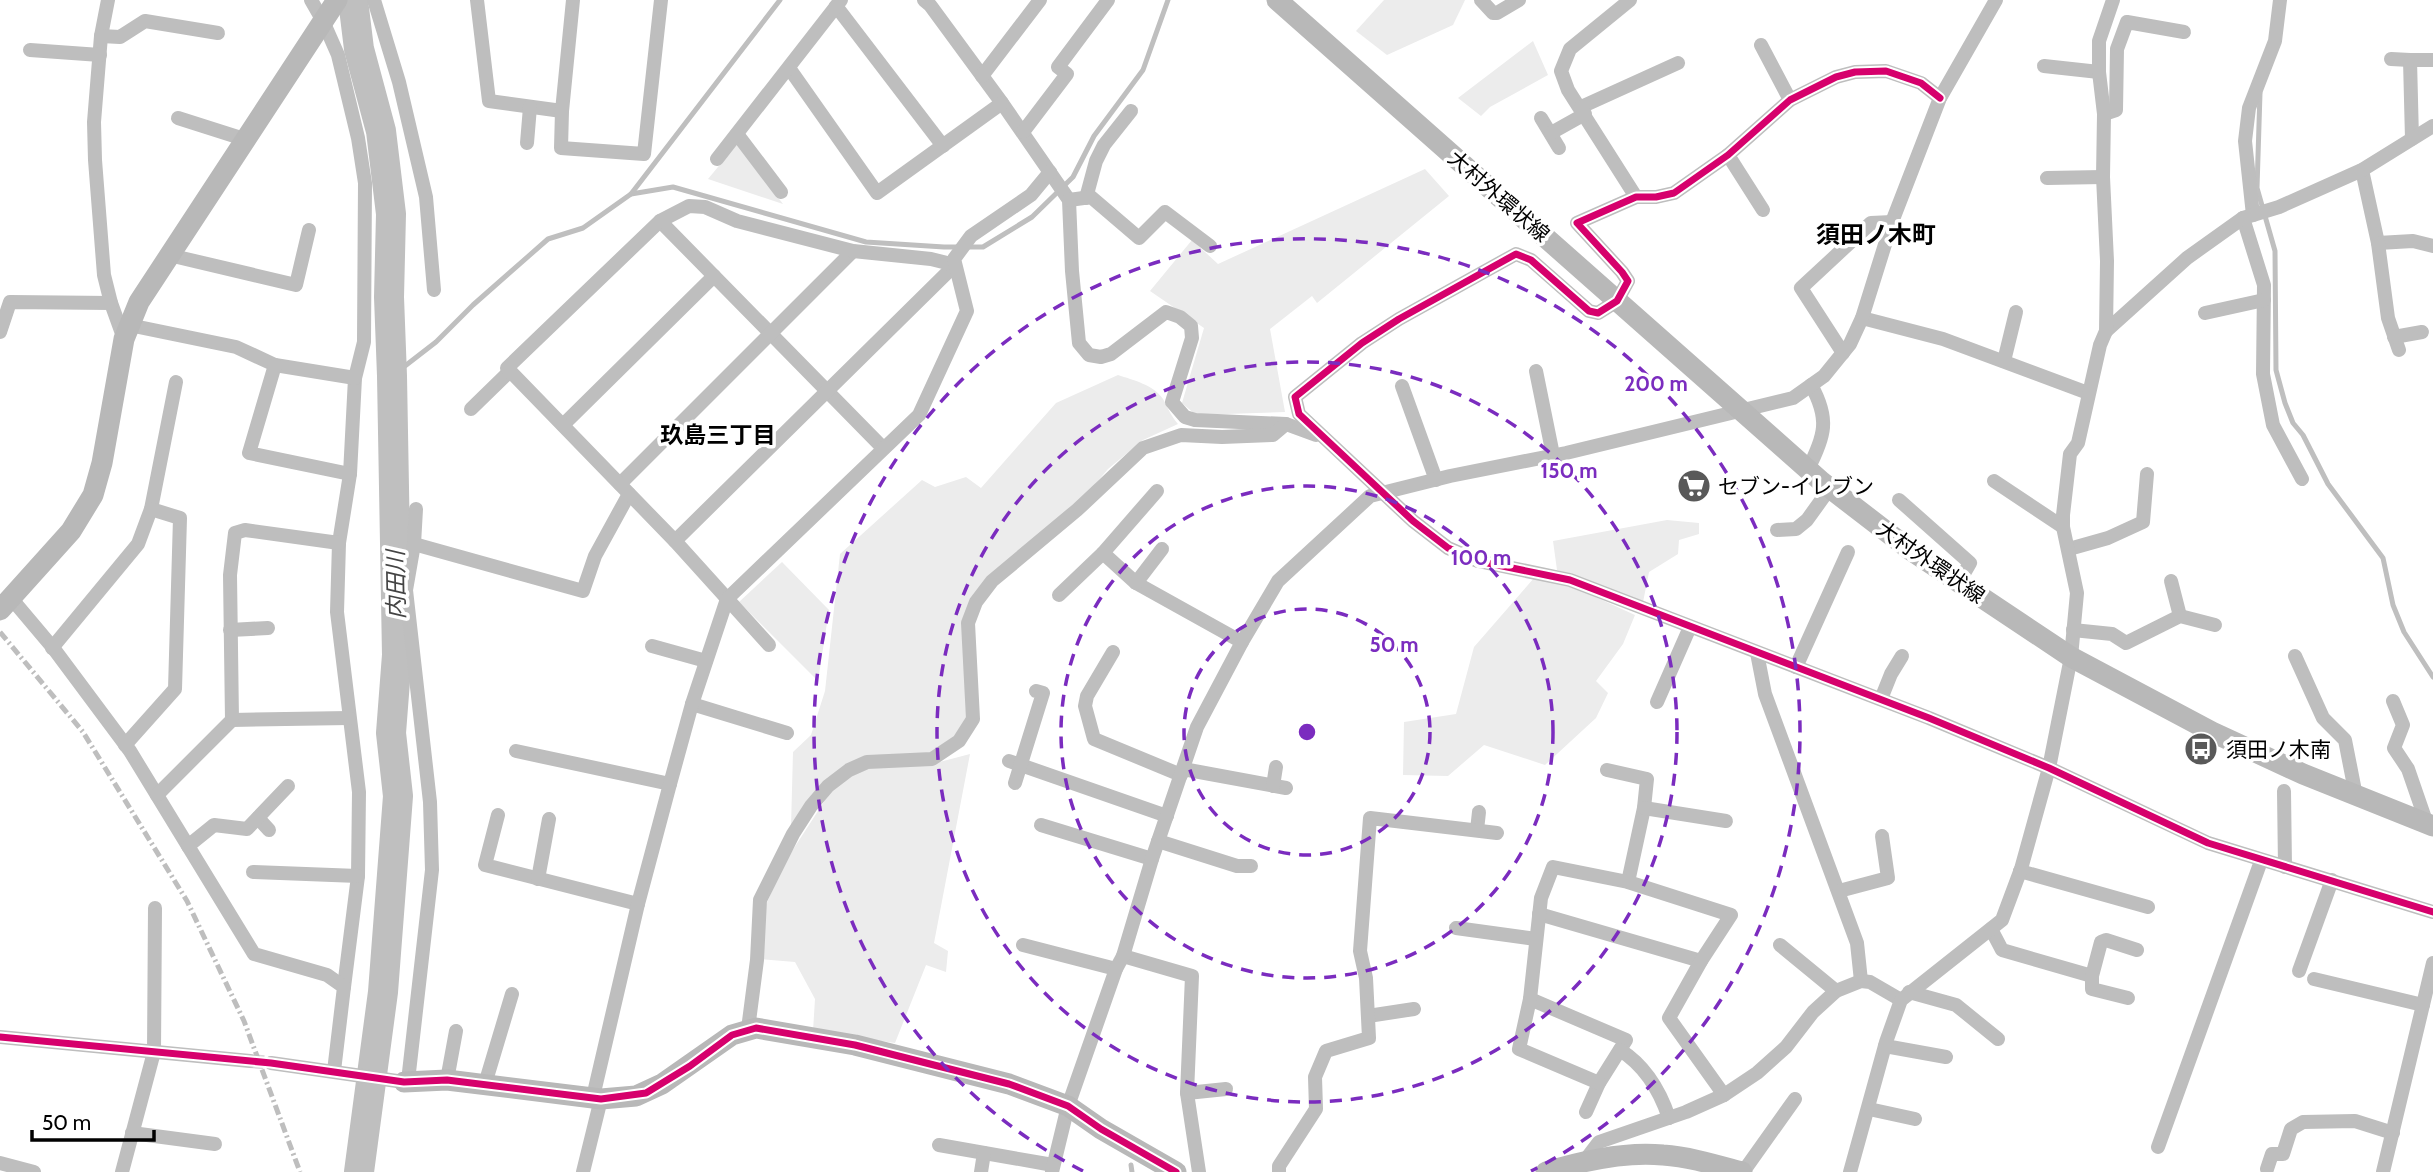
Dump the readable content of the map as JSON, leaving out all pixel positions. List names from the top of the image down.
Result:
{
  "streets": {
    "street": ["大村外環状線"]
  },
  "districts": ["須田ノ木町", "玖島三丁目"],
  "water": ["内田川"],
  "places": {
    "supermarket": ["セブン-イレブン"],
    "bus stop": ["須田ノ木南"]
  },
  "scale_bar": "50 m",
  "rings": [
    "200 m",
    "150 m",
    "100 m",
    "50 m"
  ]
}
